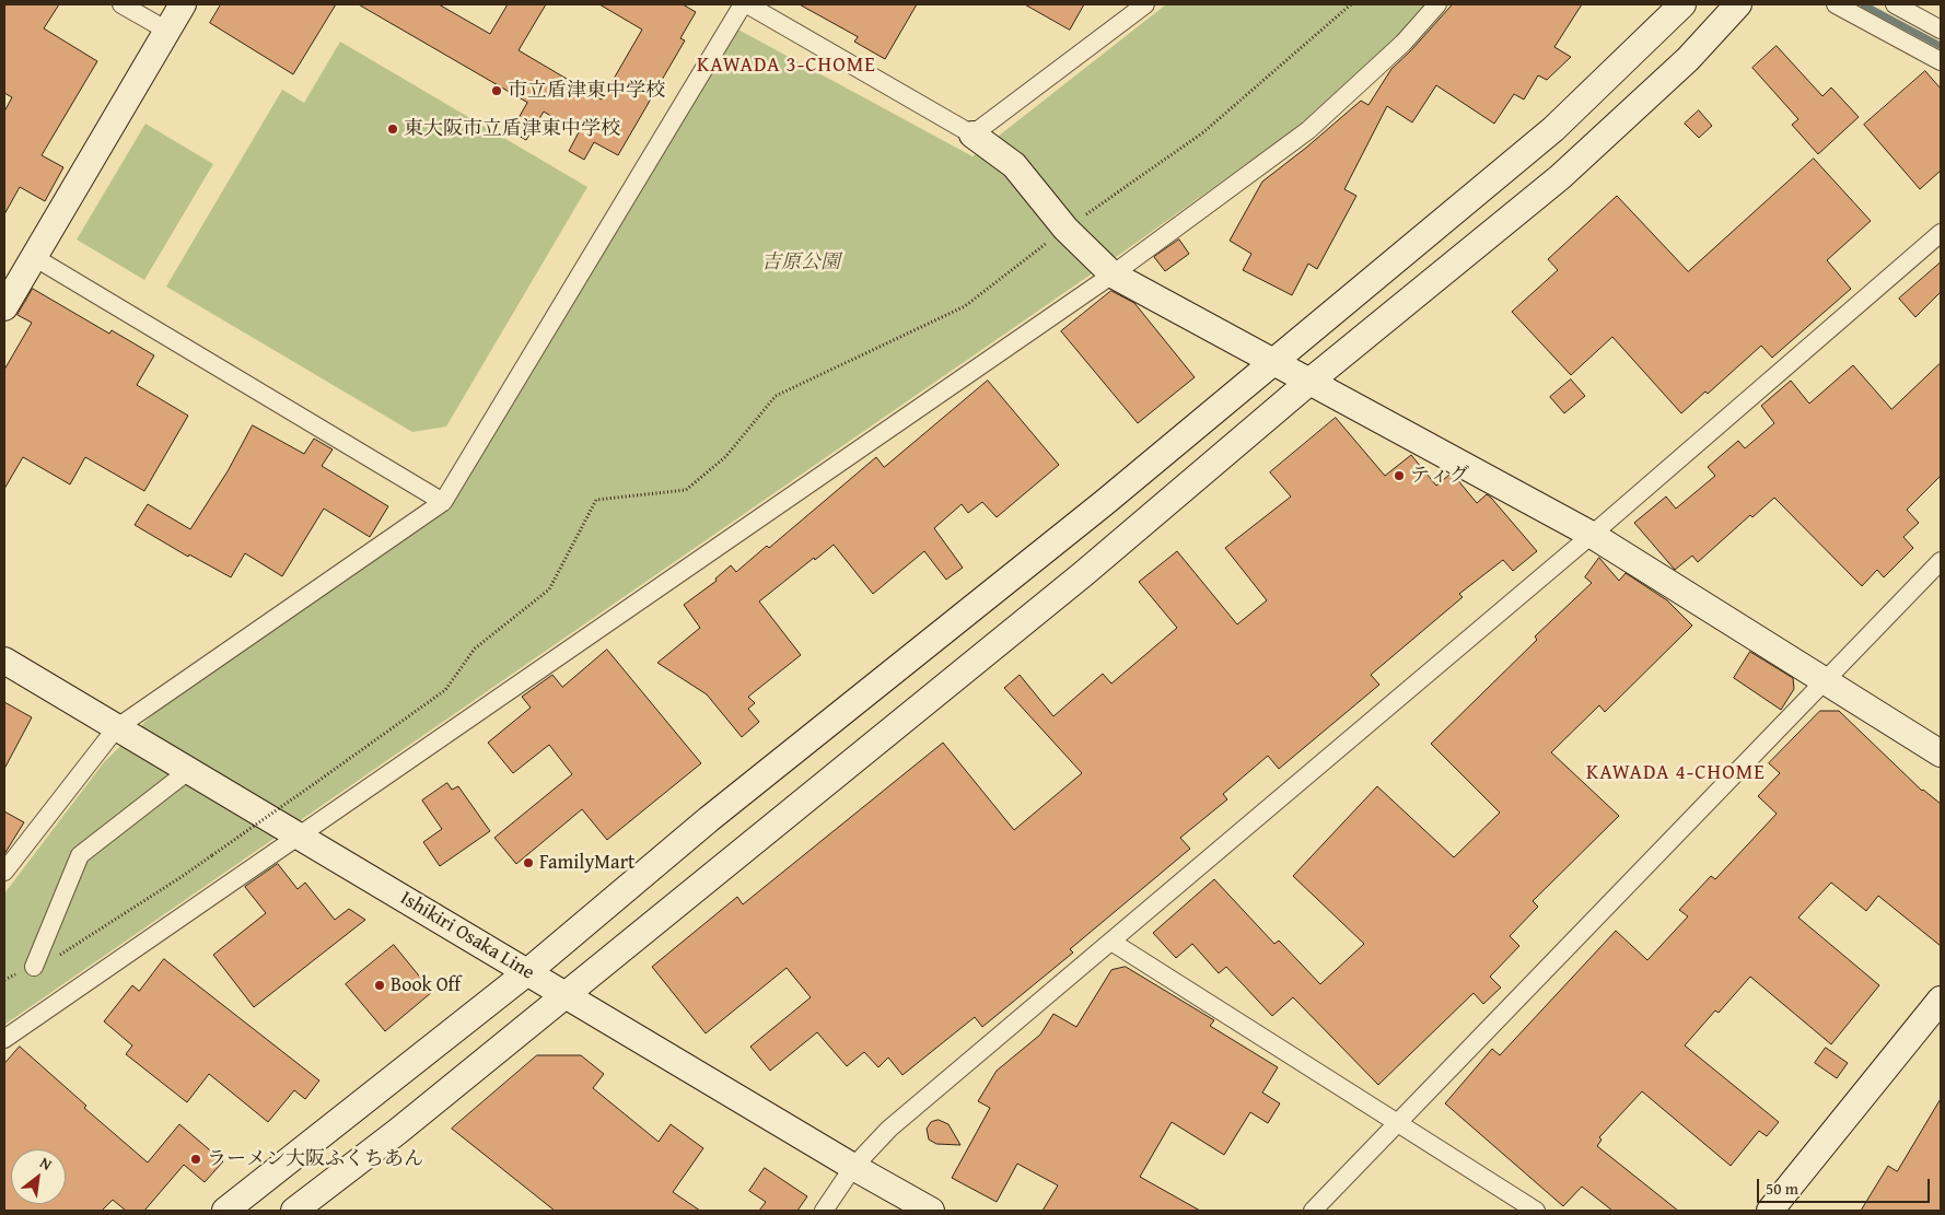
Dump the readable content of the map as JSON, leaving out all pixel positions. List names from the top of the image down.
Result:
{
  "streets": {
    "street": ["Ishikiri Osaka Line"]
  },
  "districts": ["KAWADA 3-CHOME", "KAWADA 4-CHOME"],
  "parks": ["吉原公園"],
  "places": [
    "市立盾津東中学校",
    "東大阪市立盾津東中学校",
    "ティグ",
    "FamilyMart",
    "Book Off",
    "ラーメン大阪ふくちあん"
  ],
  "scale_bar": "50 m",
  "north": "top right"
}
